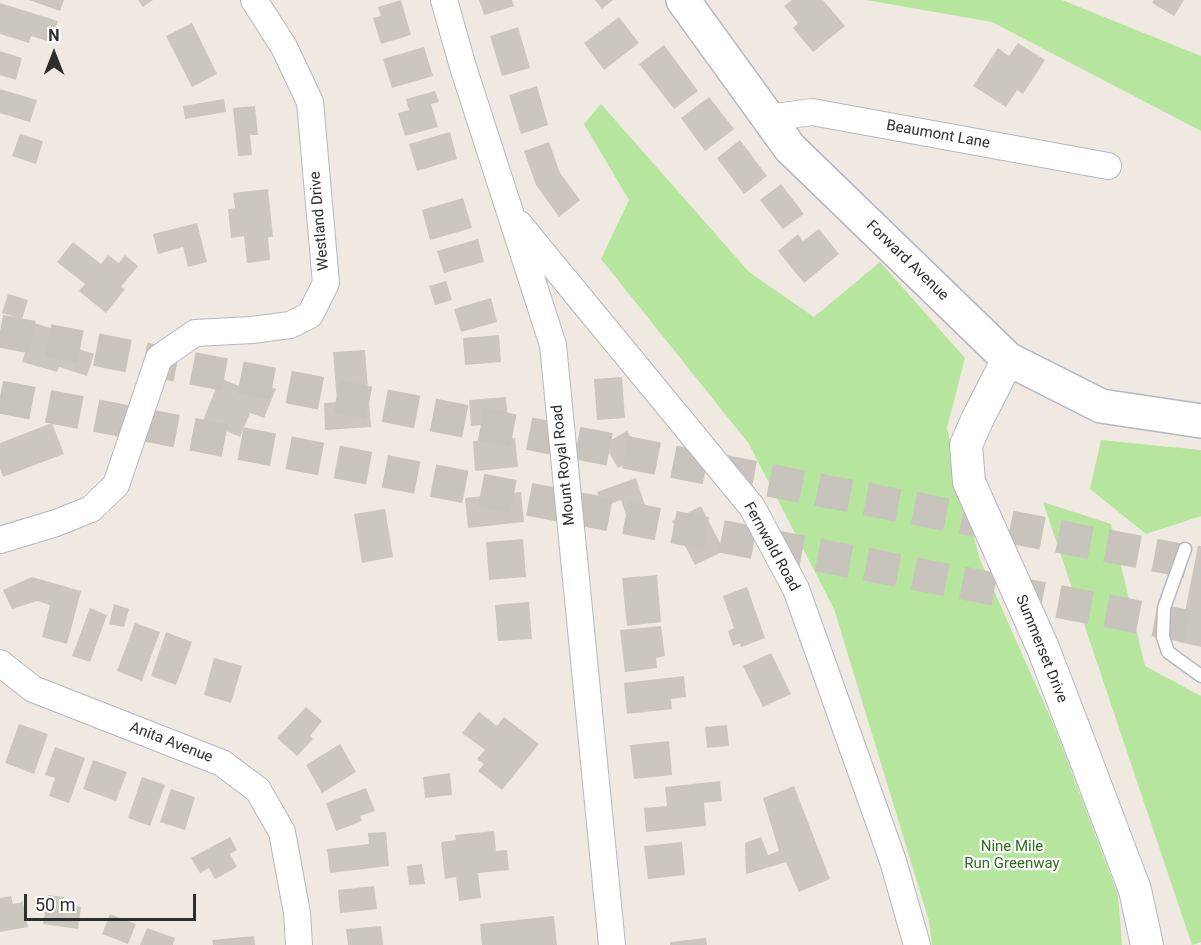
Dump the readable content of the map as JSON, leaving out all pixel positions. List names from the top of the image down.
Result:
{
  "streets": {
    "main road": ["Forward Avenue"],
    "street": [
      "Beaumont Lane",
      "Westland Drive",
      "Mount Royal Road",
      "Fernwald Road",
      "Summerset Drive",
      "Anita Avenue"
    ]
  },
  "crossings": [
    ["Beaumont Lane", "Forward Avenue"],
    ["Forward Avenue", "Summerset Drive"],
    ["Mount Royal Road", "Fernwald Road"]
  ],
  "parks": ["Nine Mile Run Greenway"],
  "scale_bar": "50 m",
  "north": "top"
}
